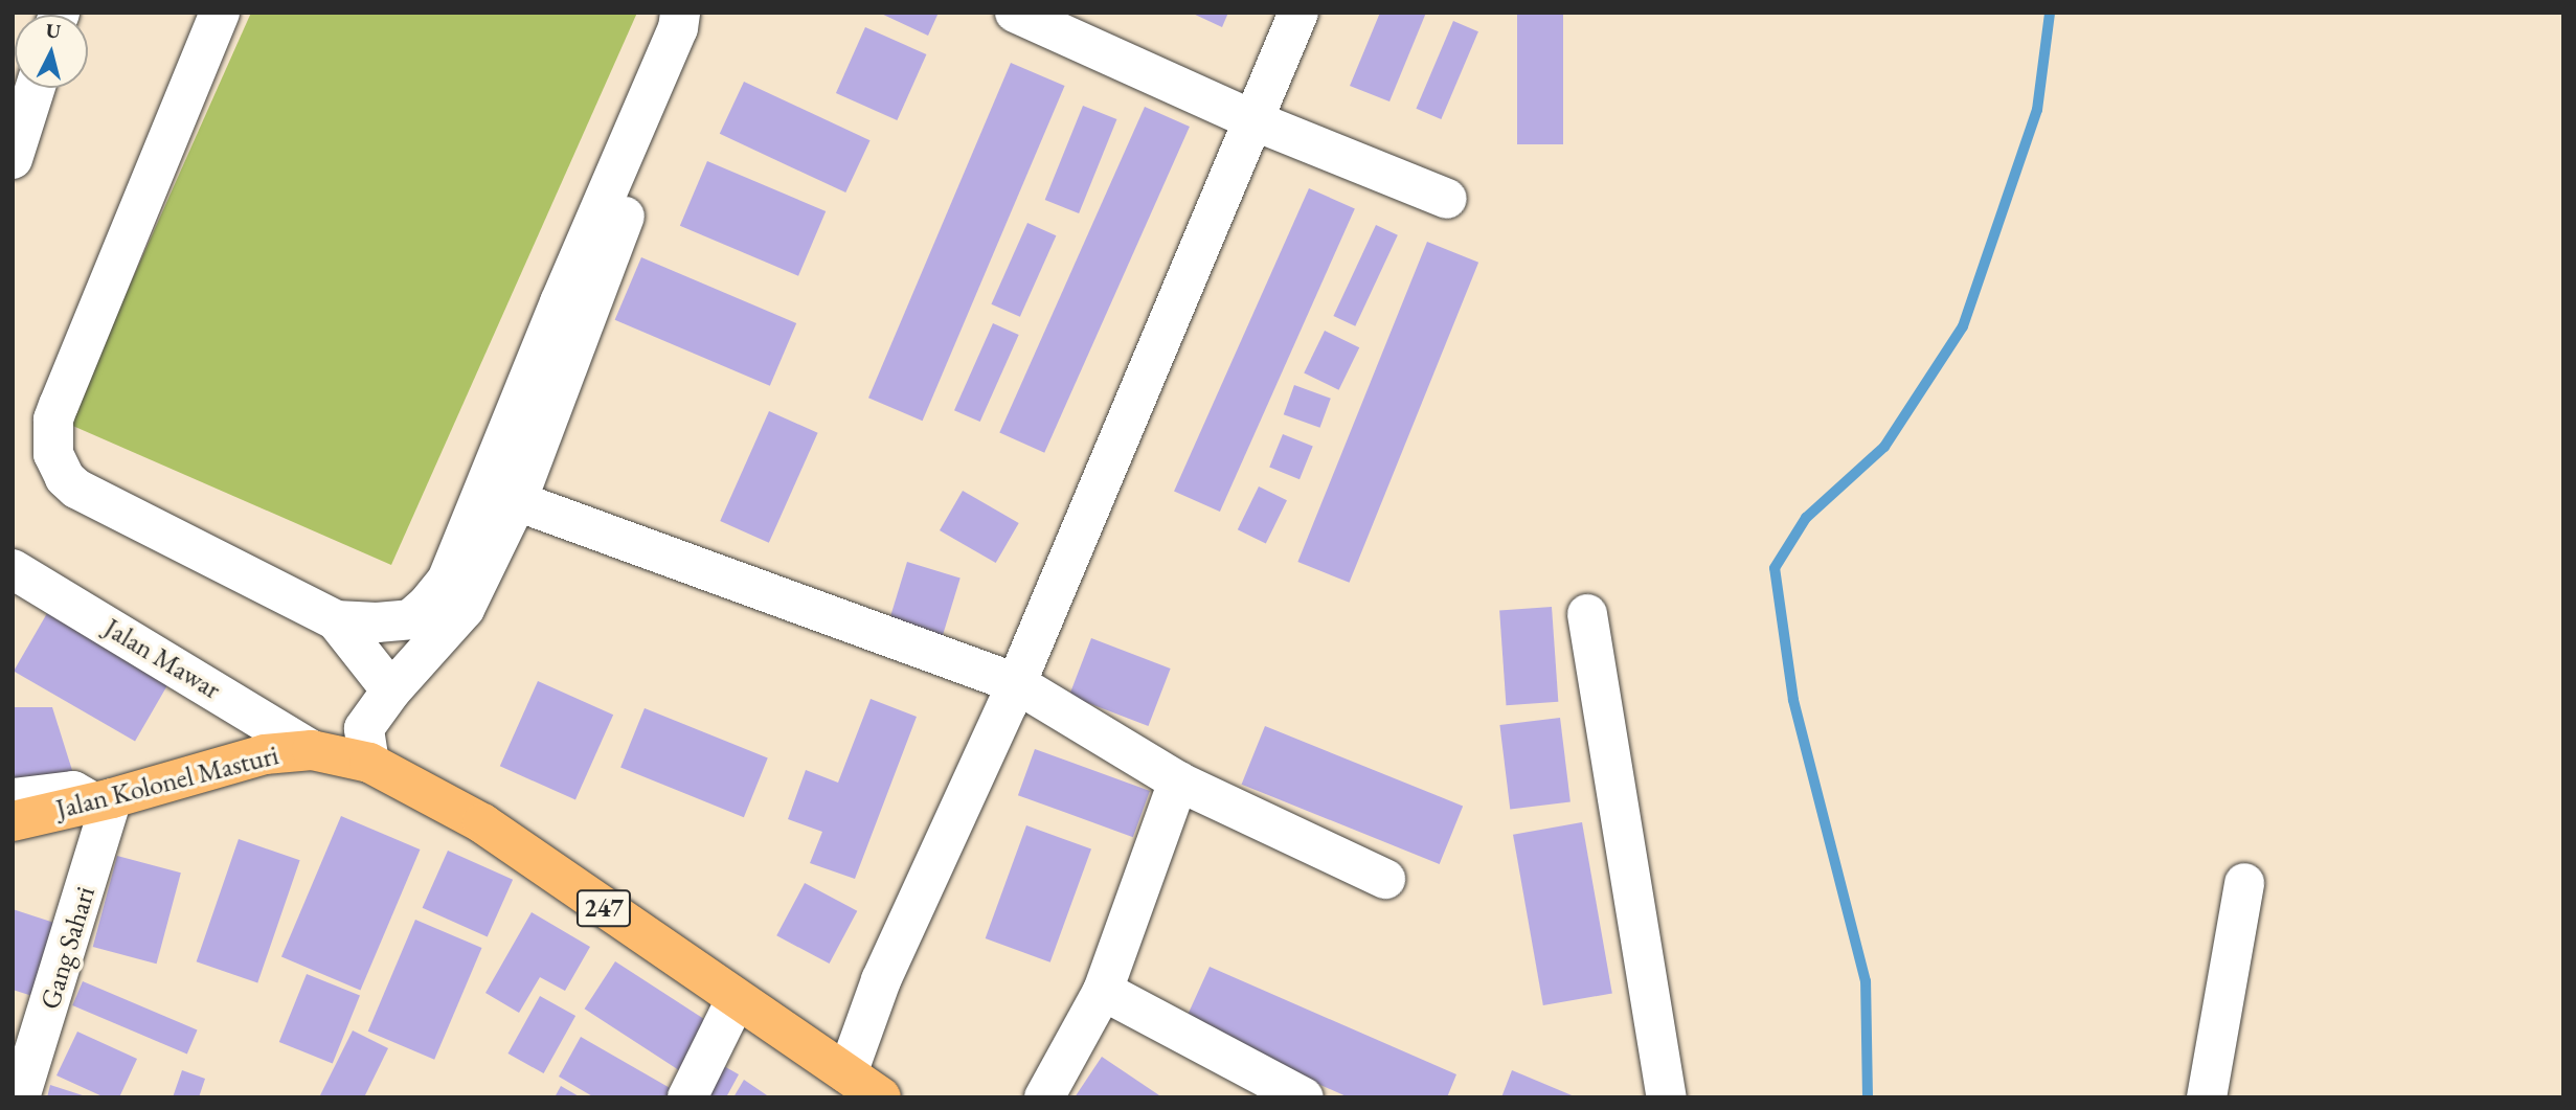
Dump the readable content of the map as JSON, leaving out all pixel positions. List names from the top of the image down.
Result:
{
  "streets": {
    "main road": ["Jalan Kolonel Masturi", "247"],
    "street": ["Jalan Mawar", "Gang Sahari"]
  },
  "crossings": [
    ["Jalan Mawar", "Jalan Kolonel Masturi"],
    ["Jalan Kolonel Masturi", "Gang Sahari"]
  ],
  "north": "top"
}
